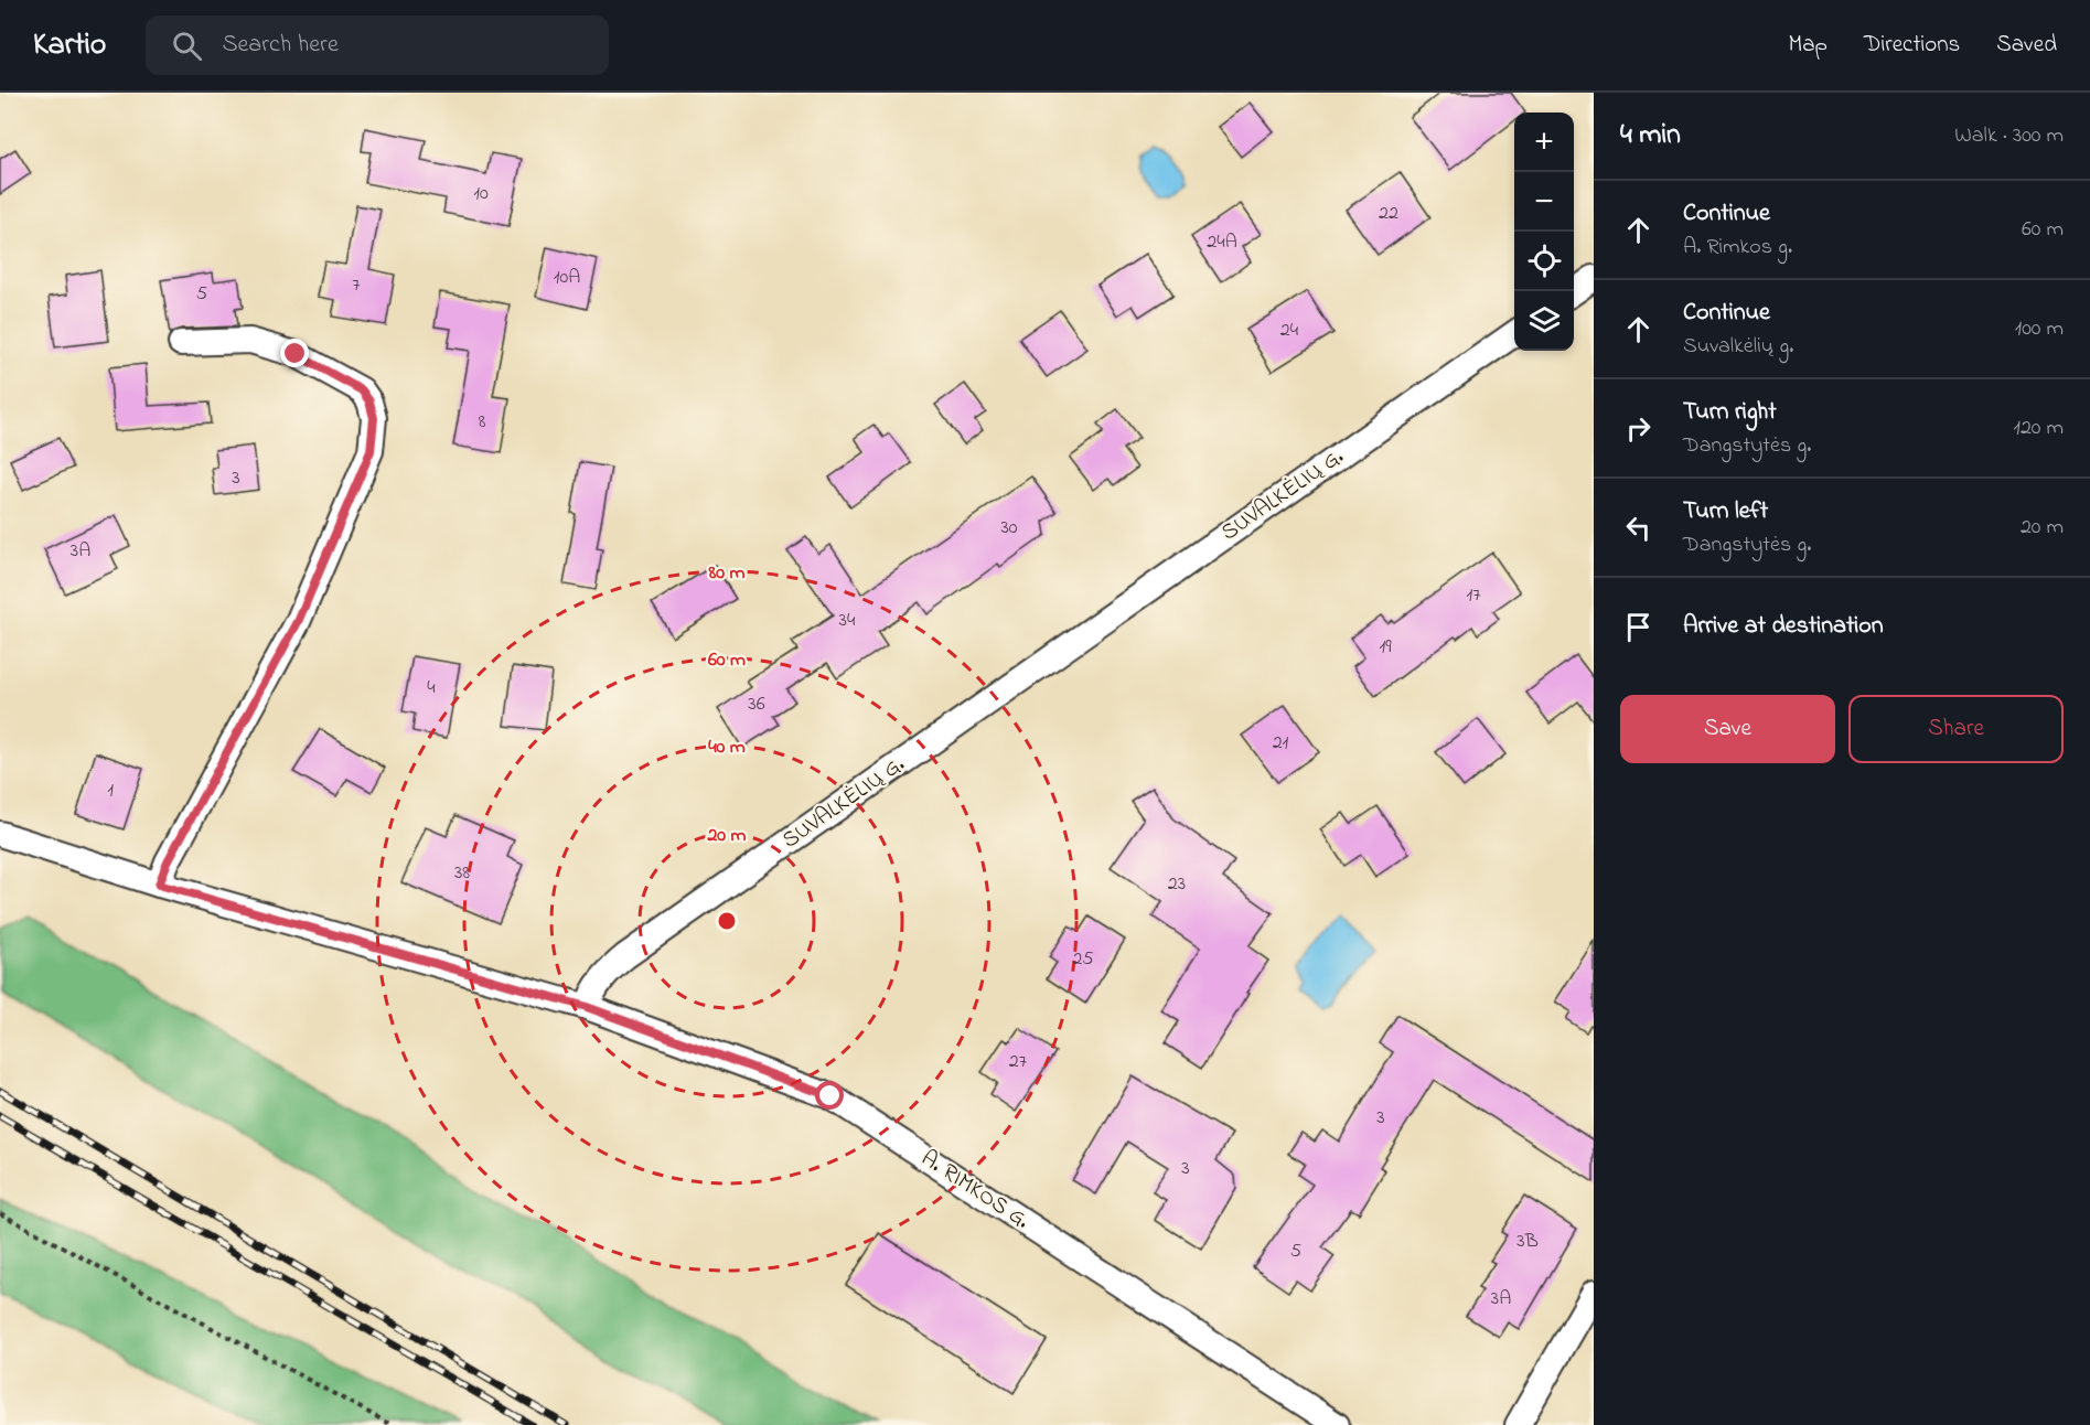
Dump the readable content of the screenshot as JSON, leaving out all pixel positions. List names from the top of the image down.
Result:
{
  "streets": {
    "street": ["SUVALKĖLIŲ G.", "A. RIMKOS G."]
  },
  "crossings": [
    ["SUVALKĖLIŲ G.", "A. RIMKOS G."]
  ],
  "house_numbers": [
    "10",
    "22",
    "24A",
    "10A",
    "7",
    "5",
    "24",
    "8",
    "3",
    "30",
    "3A",
    "17",
    "34",
    "19",
    "4",
    "36",
    "21",
    "1",
    "38",
    "23",
    "25",
    "27",
    "3",
    "3",
    "3B",
    "5",
    "3A"
  ],
  "page": {
    "header": "Kartio",
    "search": "Search here",
    "nav": ["Map", "Directions", "Saved"],
    "heading": ["4 min", "Walk · 300 m"],
    "map_buttons": ["+", "−"],
    "list": [
      ["Continue", "A. Rimkos g.", "60 m"],
      ["Continue", "Suvalkėlių g.", "100 m"],
      ["Turn right", "Dangstytės g.", "120 m"],
      ["Turn left", "Dangstytės g.", "20 m"],
      "Arrive at destination"
    ],
    "buttons": ["Save", "Share"]
  },
  "rings": [
    "80 m",
    "60 m",
    "40 m",
    "20 m"
  ]
}
